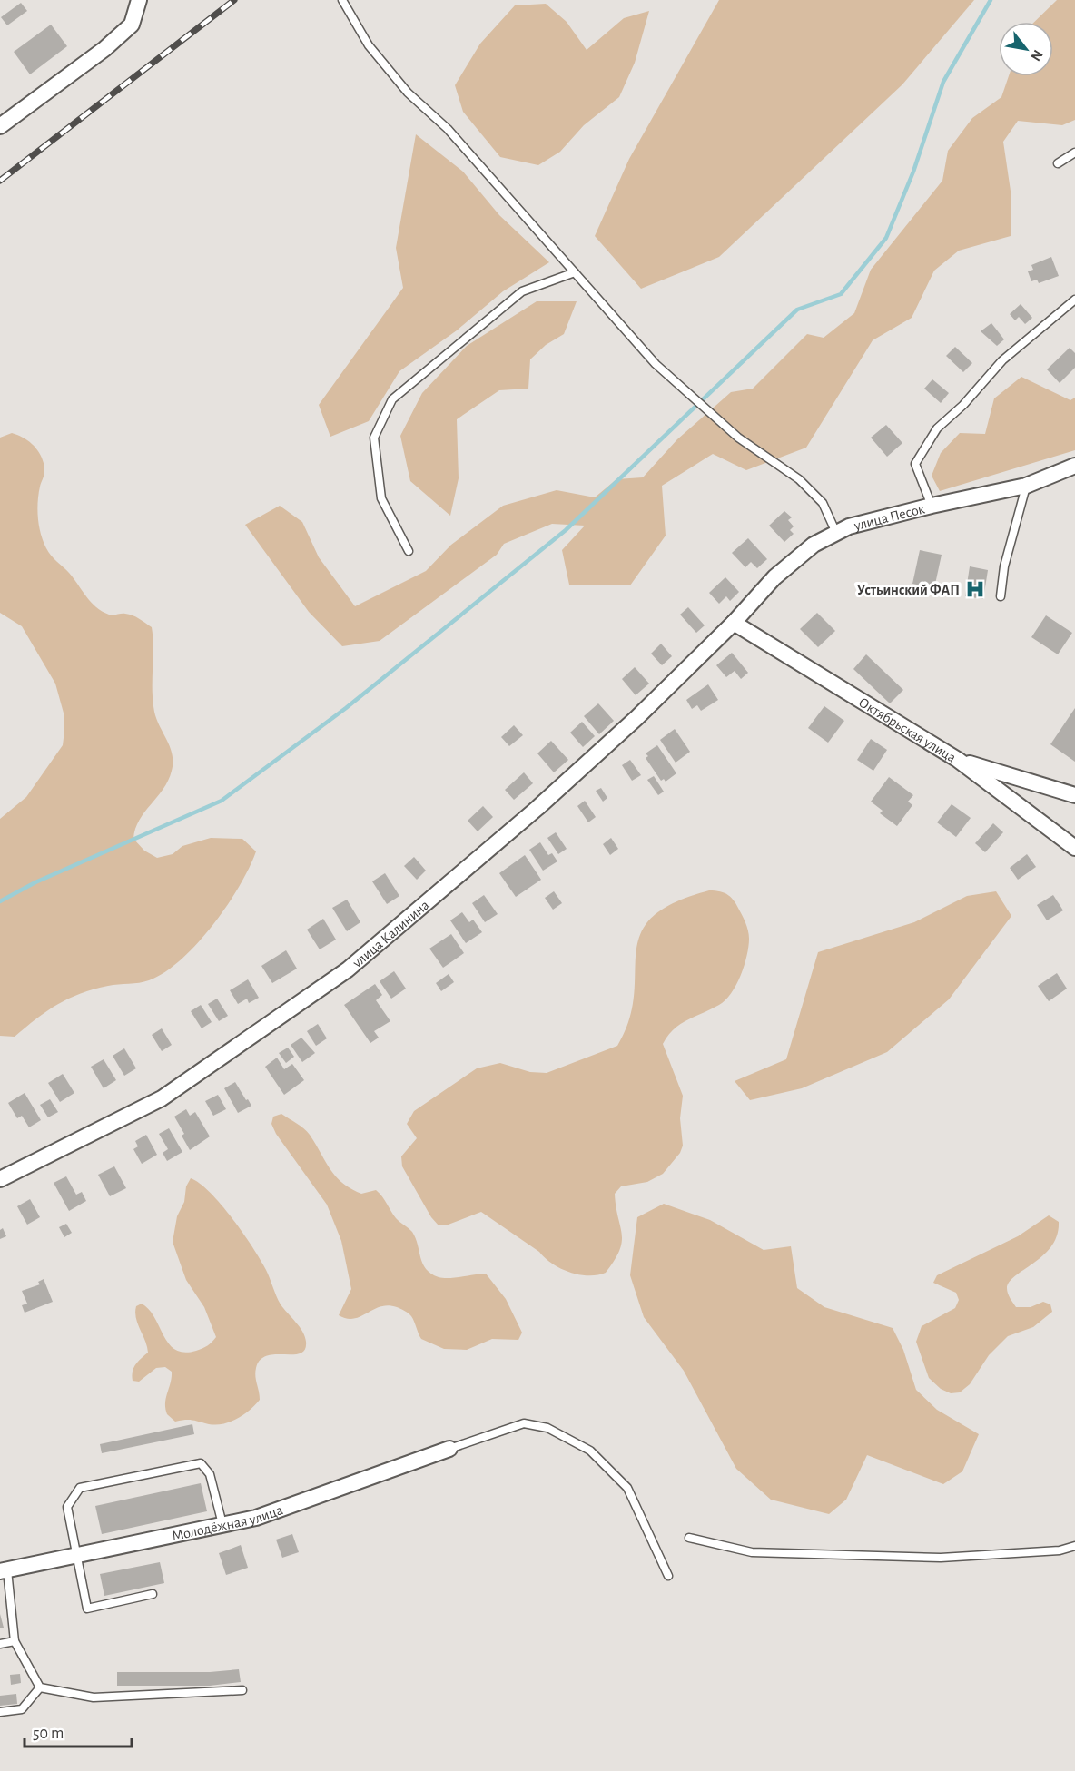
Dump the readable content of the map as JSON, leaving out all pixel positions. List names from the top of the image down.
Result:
{
  "streets": {
    "street": [
      "улица Песок",
      "Октябрьская улица",
      "улица Калинина",
      "Молодёжная улица"
    ]
  },
  "crossings": [
    ["улица Песок", "Октябрьская улица"],
    ["улица Песок", "улица Калинина"],
    ["Октябрьская улица", "улица Калинина"]
  ],
  "places": {
    "hospital": ["Устьинский ФАП"]
  },
  "scale_bar": "50 m",
  "north": "bottom right"
}
